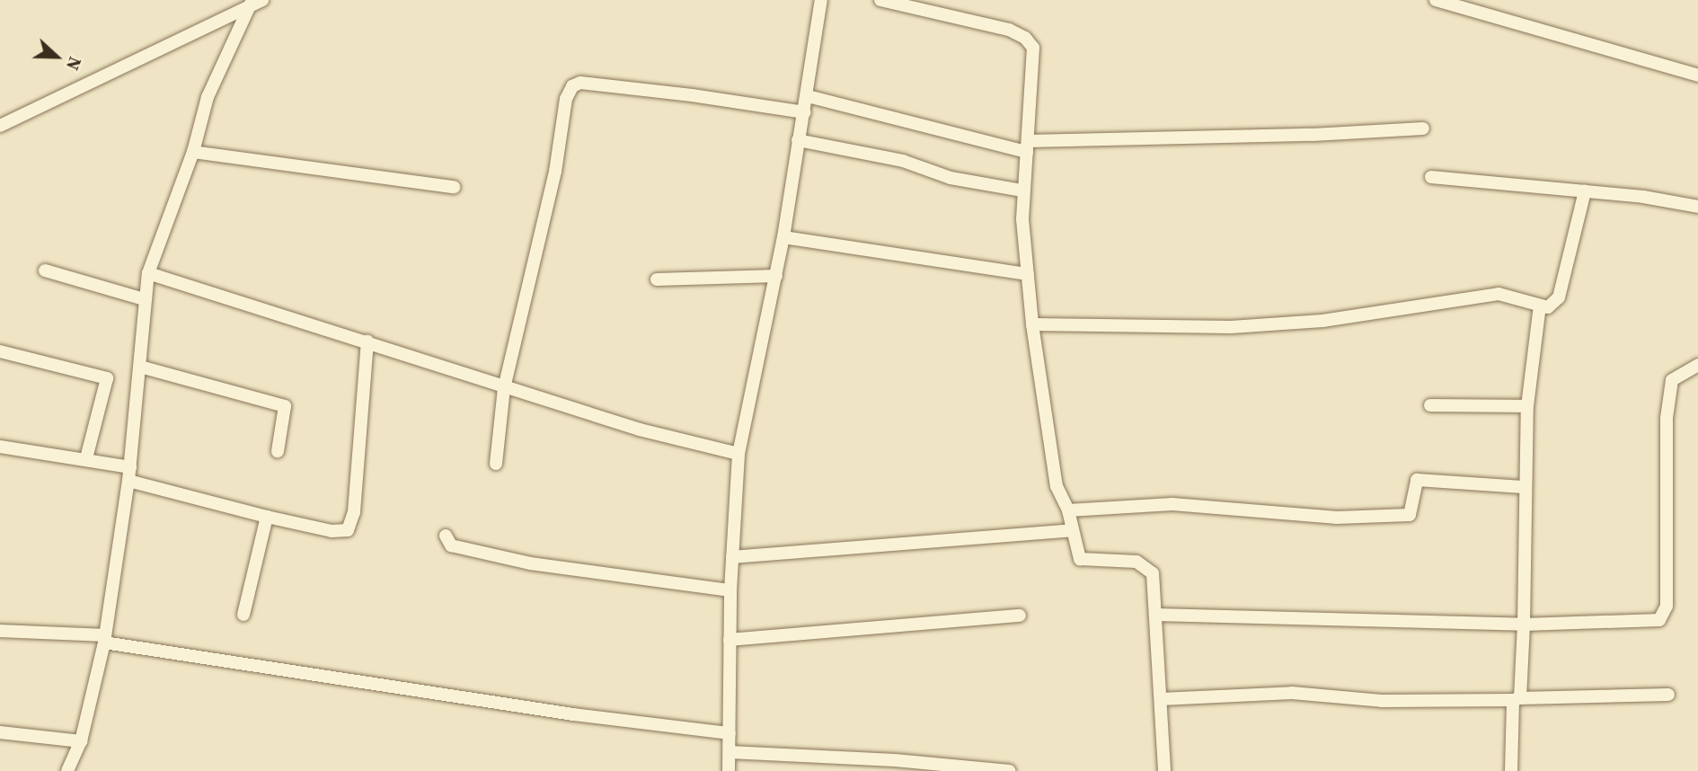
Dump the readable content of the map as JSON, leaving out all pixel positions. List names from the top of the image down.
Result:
{
  "north": "right"
}
